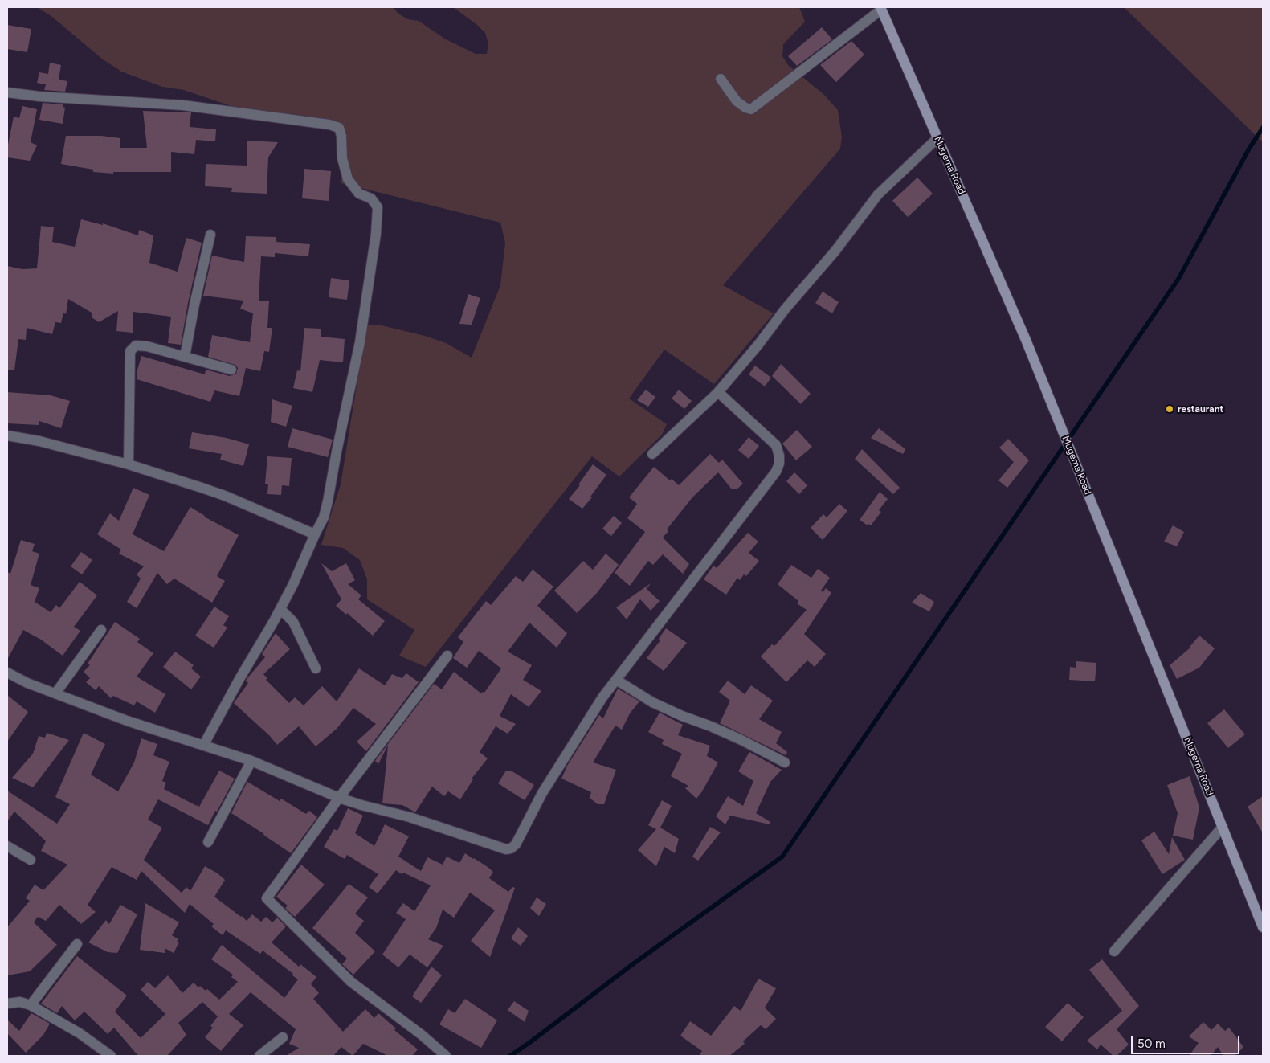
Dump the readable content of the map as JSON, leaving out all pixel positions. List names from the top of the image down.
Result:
{
  "streets": {
    "street": ["Mugema Road"]
  },
  "places": ["restaurant"],
  "scale_bar": "50 m"
}
